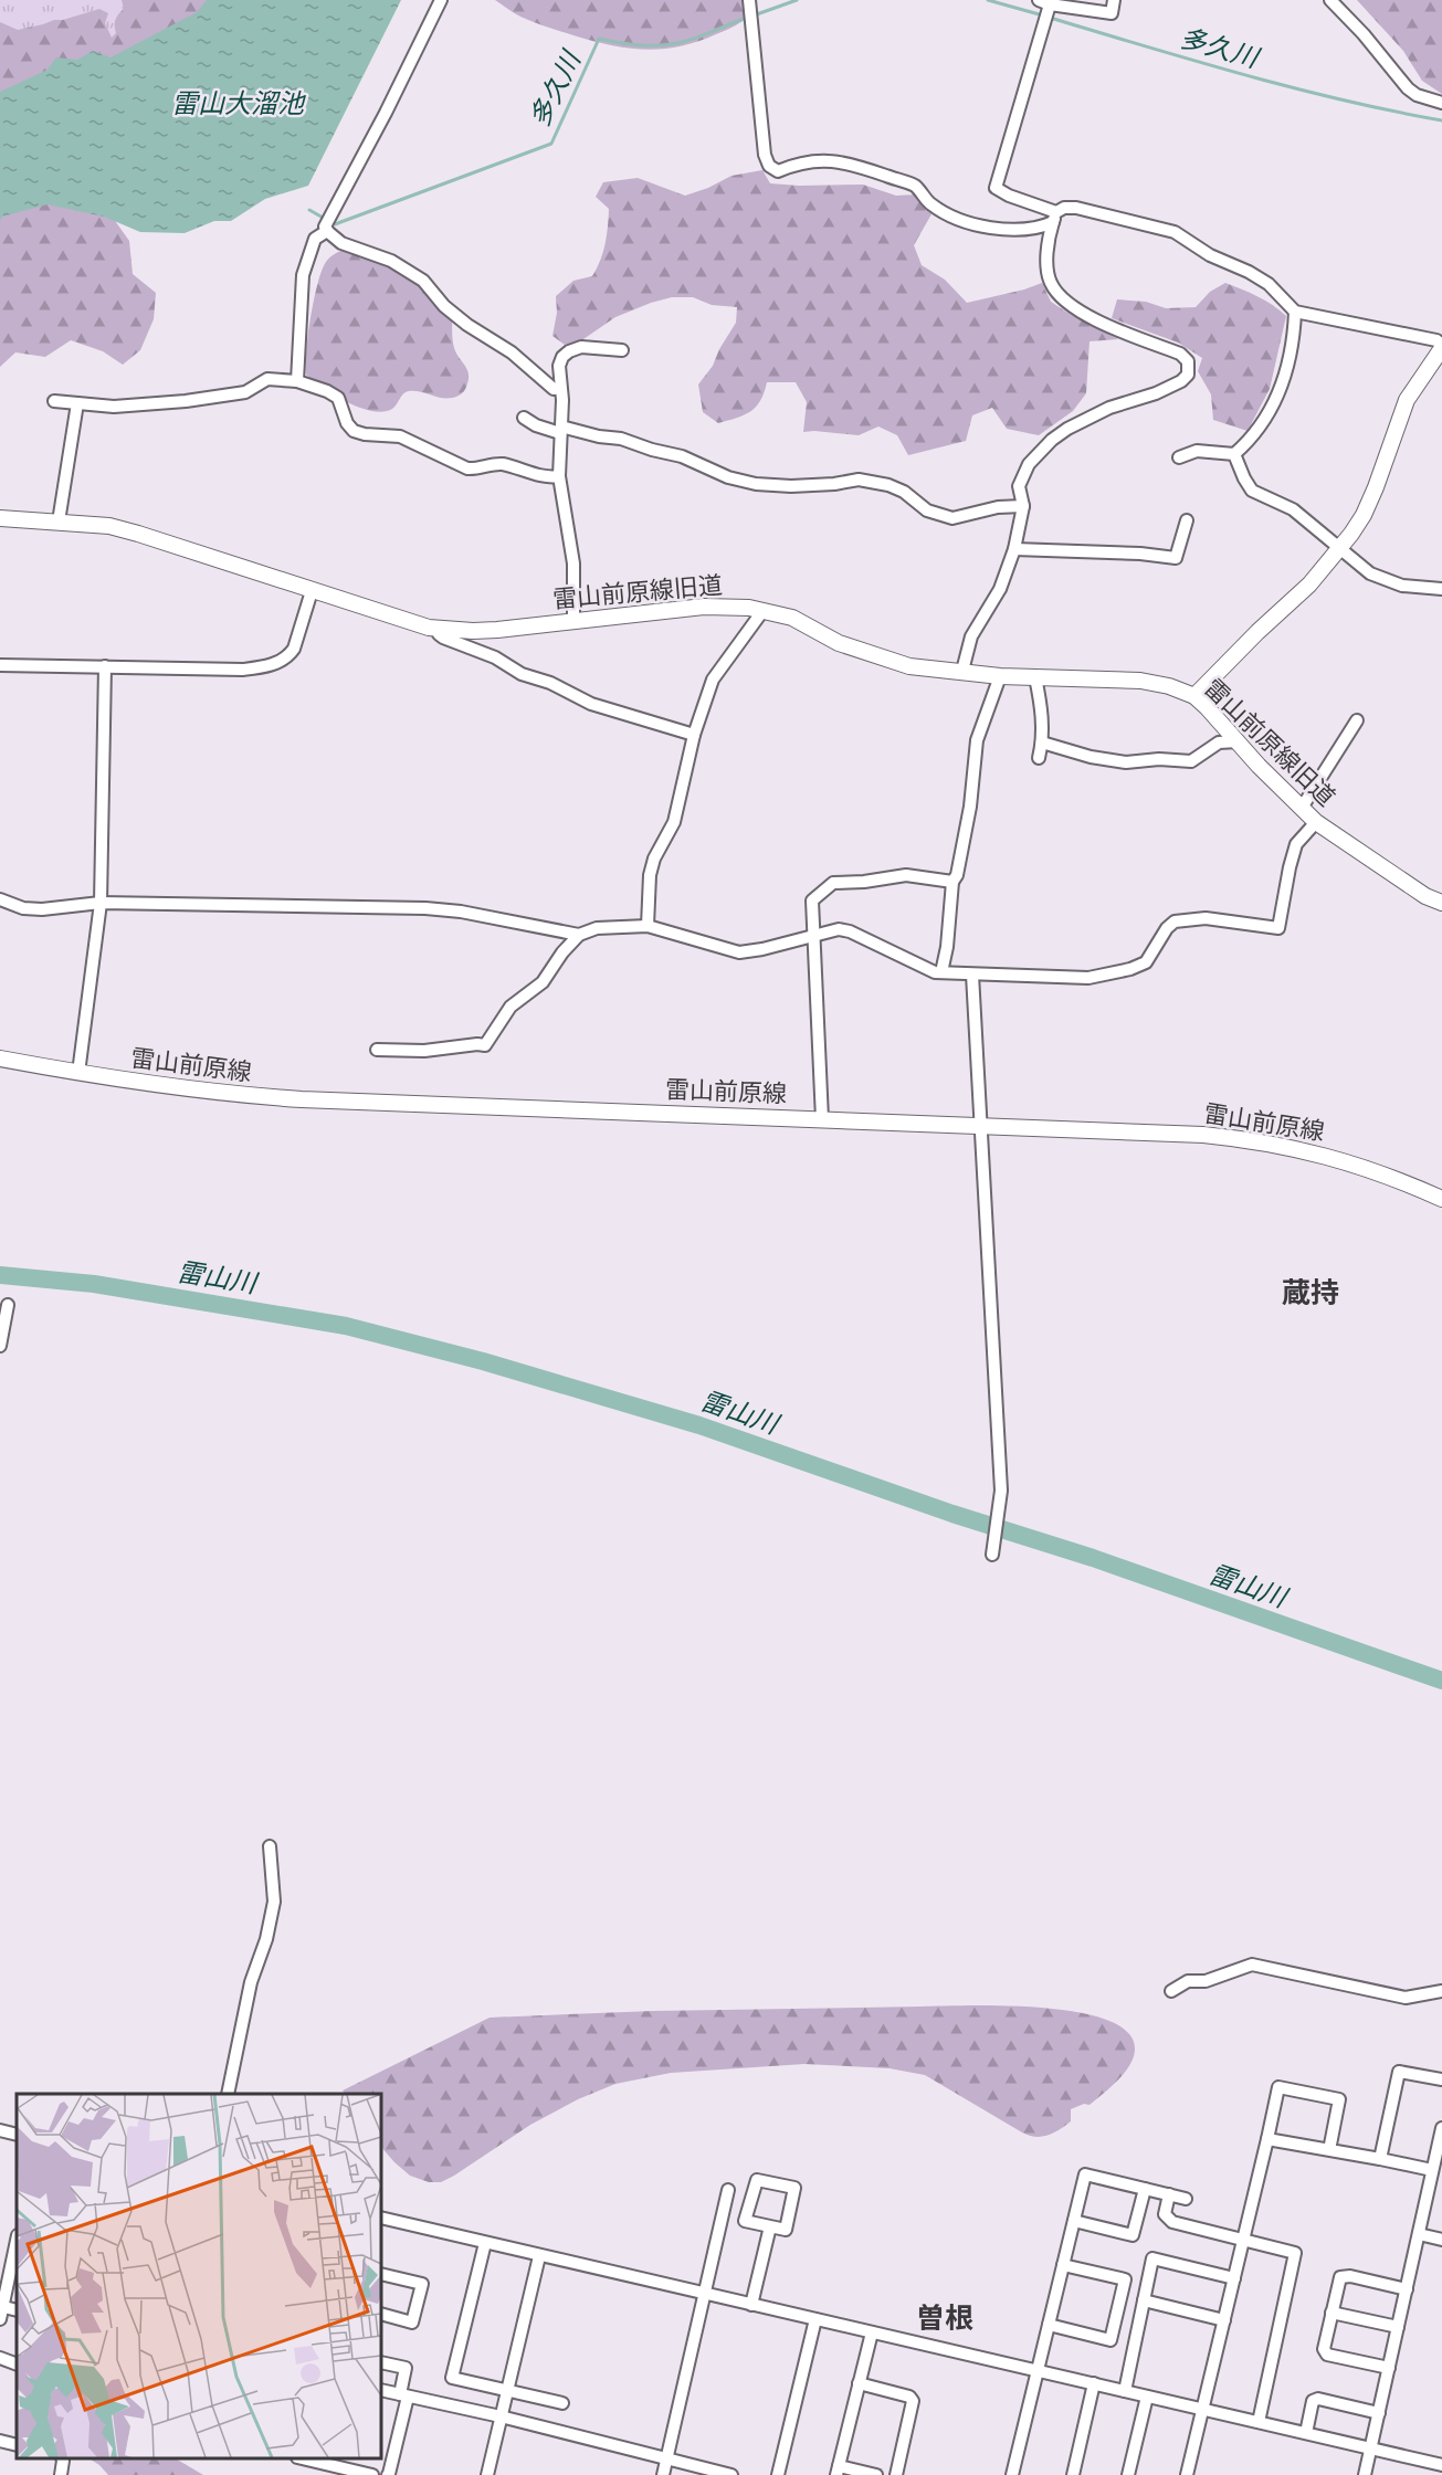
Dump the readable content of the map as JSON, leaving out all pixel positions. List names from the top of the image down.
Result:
{
  "streets": {
    "street": ["雷山前原線旧道", "雷山前原線"]
  },
  "districts": ["蔵持", "曽根"],
  "water": ["多久川", "雷山大溜池", "雷山川"]
}
